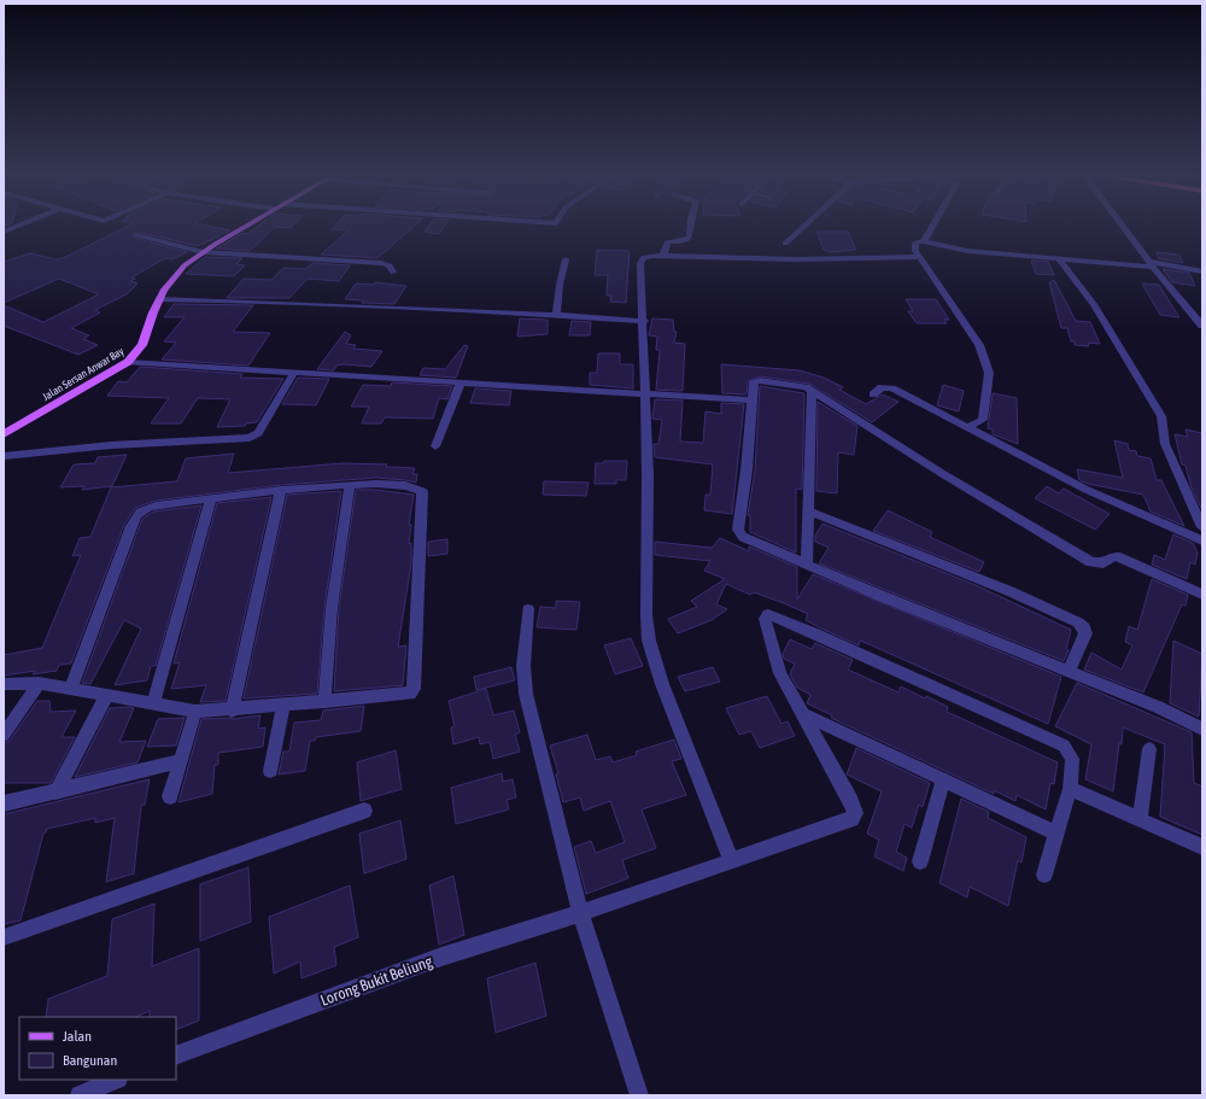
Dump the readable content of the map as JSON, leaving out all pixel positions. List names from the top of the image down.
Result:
{
  "streets": {
    "main road": ["Jalan Sersan Anwar Bay"],
    "street": ["Lorong Bukit Beliung"]
  },
  "legend": ["Jalan", "Bangunan"]
}
